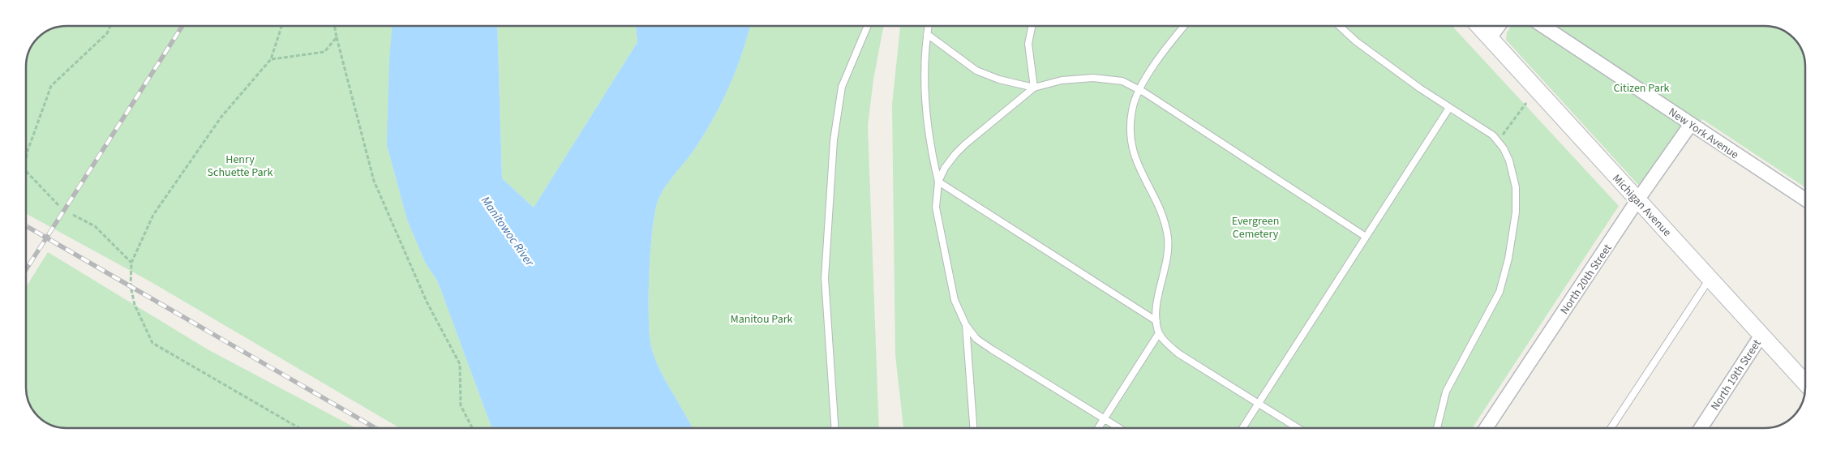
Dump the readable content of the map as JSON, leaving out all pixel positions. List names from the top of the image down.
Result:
{
  "streets": {
    "street": [
      "New York Avenue",
      "Michigan Avenue",
      "North 20th Street",
      "North 19th Street"
    ]
  },
  "crossings": [
    ["New York Avenue", "North 20th Street"],
    ["Michigan Avenue", "North 20th Street"],
    ["Michigan Avenue", "North 19th Street"]
  ],
  "water": ["Manitowoc River"],
  "parks": [
    "Citizen Park",
    "Henry Schuette Park",
    "Evergreen Cemetery",
    "Manitou Park"
  ]
}
